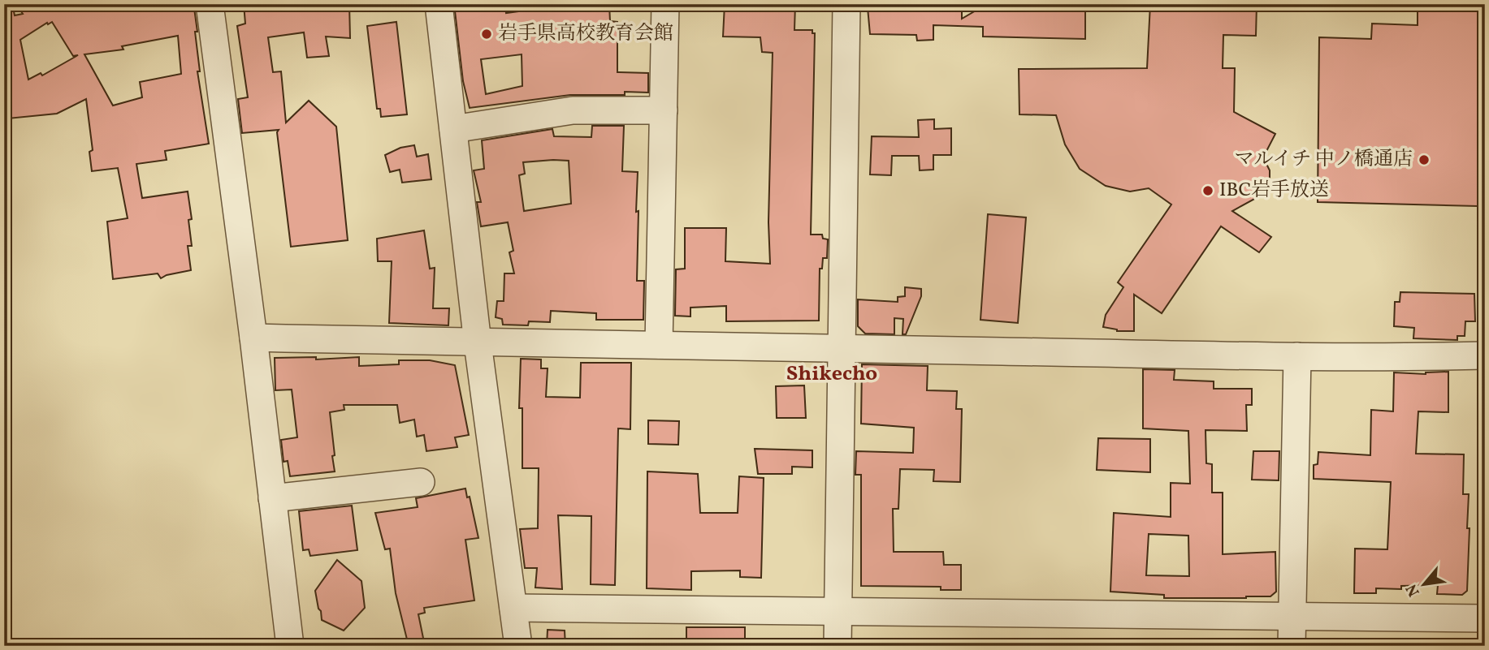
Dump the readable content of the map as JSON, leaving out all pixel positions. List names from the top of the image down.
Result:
{
  "districts": ["Shikecho"],
  "places": ["岩手県高校教育会館", "マルイチ 中ノ橋通店", "IBC岩手放送"],
  "north": "bottom left"
}
